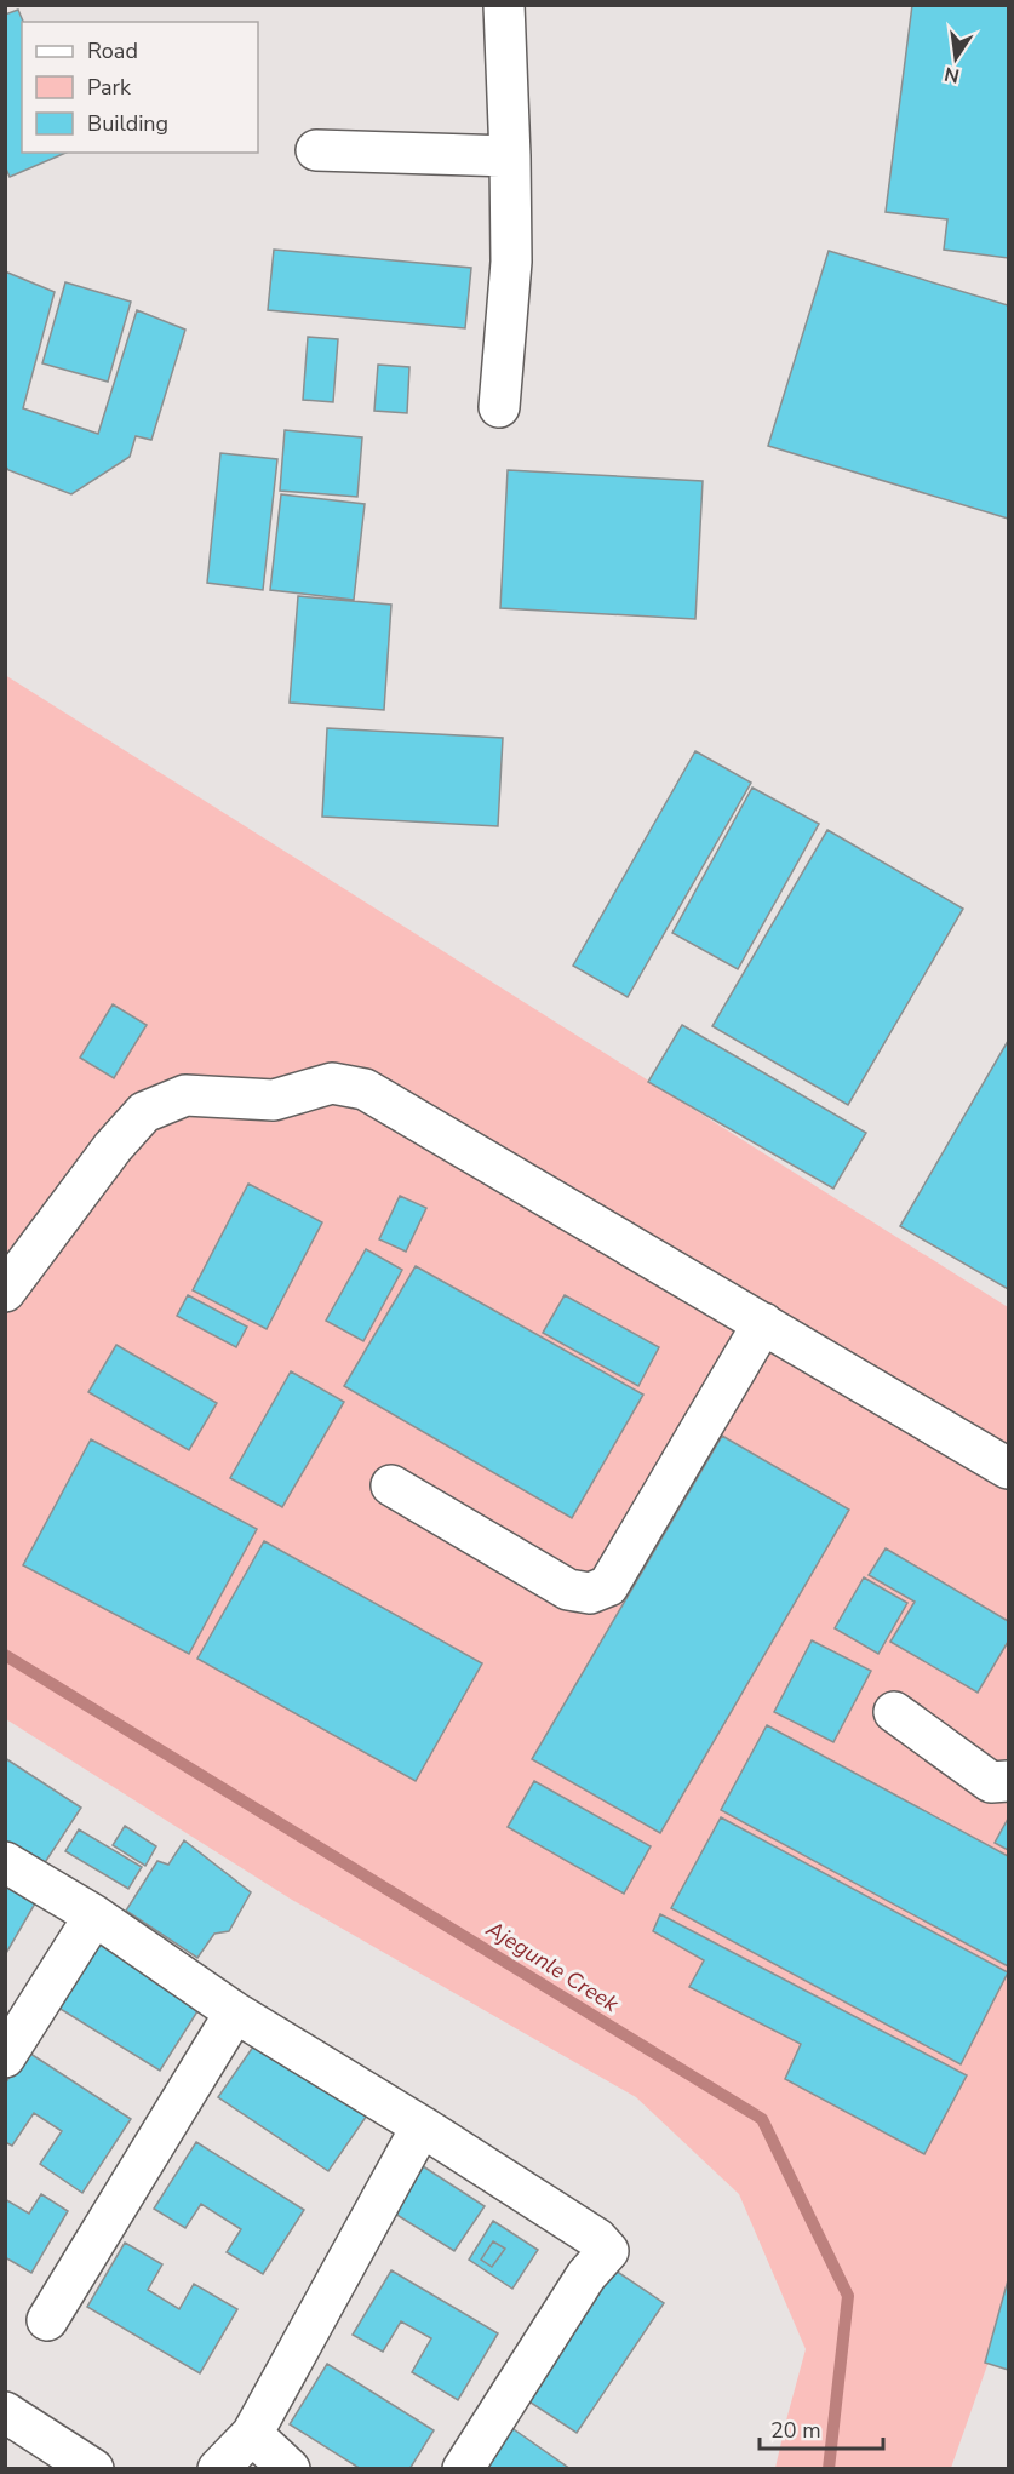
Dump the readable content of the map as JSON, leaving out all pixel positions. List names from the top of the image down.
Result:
{
  "water": ["Ajegunle Creek"],
  "legend": ["Road", "Park", "Building"],
  "scale_bar": "20 m",
  "north": "bottom"
}
